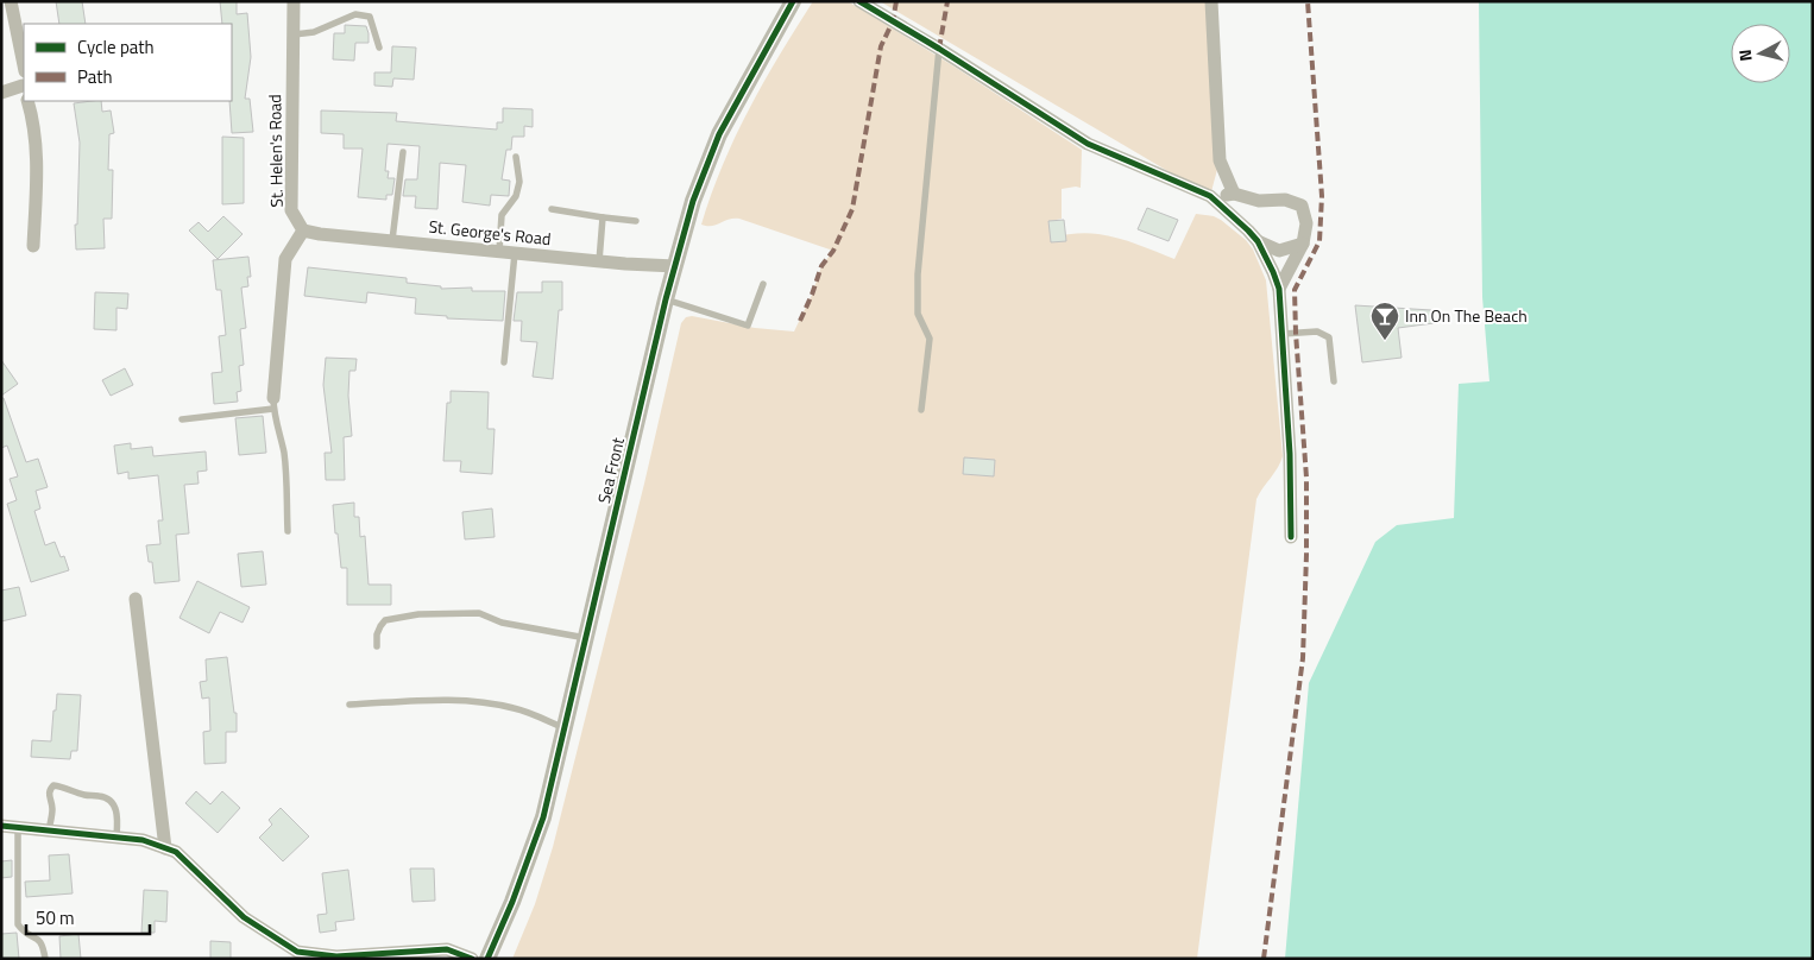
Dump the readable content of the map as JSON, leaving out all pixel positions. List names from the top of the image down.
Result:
{
  "streets": {
    "street": ["St. Helen's Road", "St. George's Road", "Sea Front"]
  },
  "crossings": [
    ["St. Helen's Road", "St. George's Road"],
    ["St. George's Road", "Sea Front"]
  ],
  "places": {
    "bar": ["Inn On The Beach"]
  },
  "legend": ["Cycle path", "Path"],
  "scale_bar": "50 m",
  "north": "left"
}
